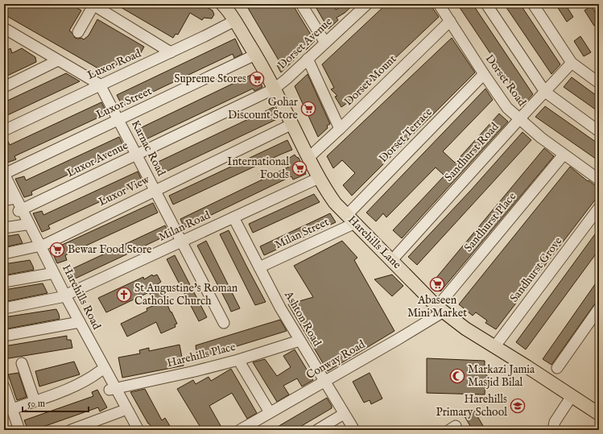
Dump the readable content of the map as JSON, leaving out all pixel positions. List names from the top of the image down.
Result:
{
  "streets": {
    "main road": ["Harehills Lane"],
    "street": [
      "Dorset Avenue",
      "Luxor Road",
      "Dorset Mount",
      "Dorset Road",
      "Luxor Street",
      "Dorset Terrace",
      "Karnac Road",
      "Sandhurst Road",
      "Luxor Avenue",
      "Luxor View",
      "Sandhurst Place",
      "Milan Road",
      "Milan Street",
      "Sandhurst Grove",
      "Harehills Road",
      "Ashton Road",
      "Harehills Place",
      "Conway Road"
    ]
  },
  "crossings": [
    ["Dorset Avenue", "Luxor Avenue"],
    ["Dorset Avenue", "Harehills Lane"],
    ["Luxor Road", "Karnac Road"],
    ["Luxor Road", "Harehills Lane"],
    ["Dorset Mount", "Dorset Road"],
    ["Dorset Mount", "Harehills Lane"],
    ["Dorset Road", "Dorset Terrace"],
    ["Dorset Road", "Sandhurst Road"],
    ["Dorset Road", "Sandhurst Place"],
    ["Luxor Street", "Karnac Road"],
    ["Luxor Street", "Harehills Lane"],
    ["Luxor Street", "Harehills Road"],
    ["Dorset Terrace", "Milan Street"],
    ["Dorset Terrace", "Harehills Lane"],
    ["Karnac Road", "Luxor Avenue"],
    ["Karnac Road", "Luxor View"],
    ["Karnac Road", "Milan Road"],
    ["Sandhurst Road", "Harehills Lane"],
    ["Luxor Avenue", "Harehills Lane"],
    ["Luxor Avenue", "Harehills Road"],
    ["Luxor View", "Harehills Lane"],
    ["Luxor View", "Harehills Road"],
    ["Sandhurst Place", "Harehills Lane"],
    ["Sandhurst Place", "Conway Road"],
    ["Milan Road", "Harehills Lane"],
    ["Milan Road", "Harehills Road"],
    ["Milan Road", "Ashton Road"],
    ["Milan Street", "Harehills Lane"],
    ["Milan Street", "Ashton Road"],
    ["Harehills Lane", "Sandhurst Grove"],
    ["Harehills Lane", "Conway Road"],
    ["Harehills Road", "Harehills Place"],
    ["Ashton Road", "Harehills Place"],
    ["Ashton Road", "Conway Road"]
  ],
  "places": {
    "supermarket": [
      "Supreme Stores",
      "Gohar Discount Store",
      "International Foods",
      "Bewar Food Store",
      "Abaseen Mini Market"
    ],
    "church": ["St Augustine's Roman Catholic Church"],
    "mosque": ["Markazi Jamia Masjid Bilal"],
    "school or university": ["Harehills Primary School"]
  },
  "scale_bar": "50 m"
}
